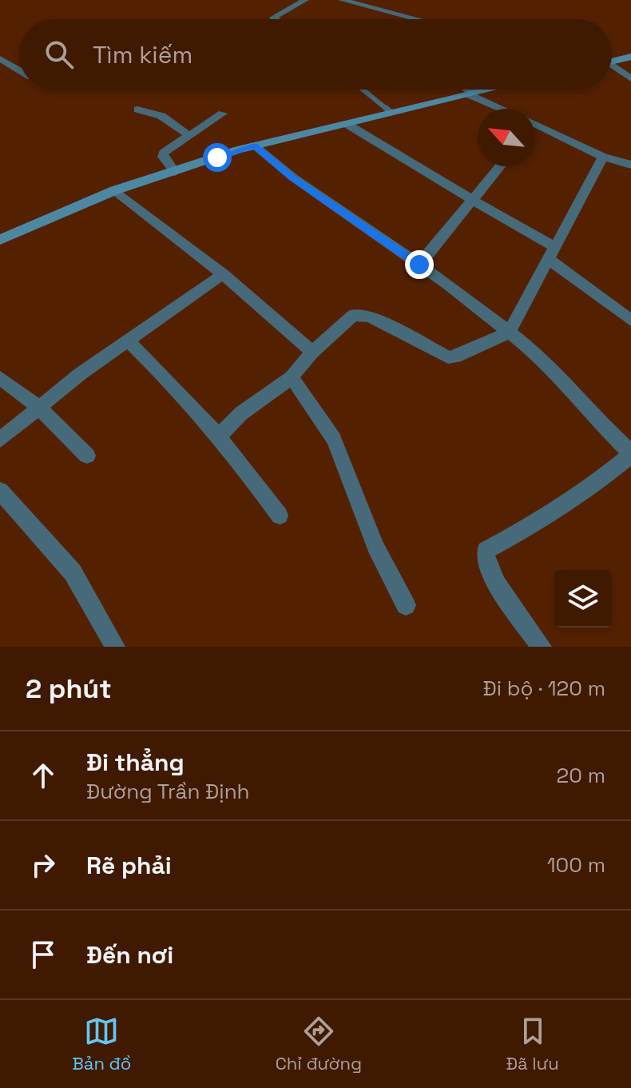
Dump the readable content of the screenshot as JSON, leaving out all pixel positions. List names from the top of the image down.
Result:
{
  "north": "top left",
  "page": {
    "search": "Tìm kiếm",
    "heading": ["2 phút", "Đi bộ · 120 m"],
    "list": [
      ["Đi thẳng", "Đường Trần Định", "20 m"],
      ["Rẽ phải", "100 m"],
      "Đến nơi"
    ],
    "nav": ["Bản đồ", "Chỉ đường", "Đã lưu"]
  }
}
